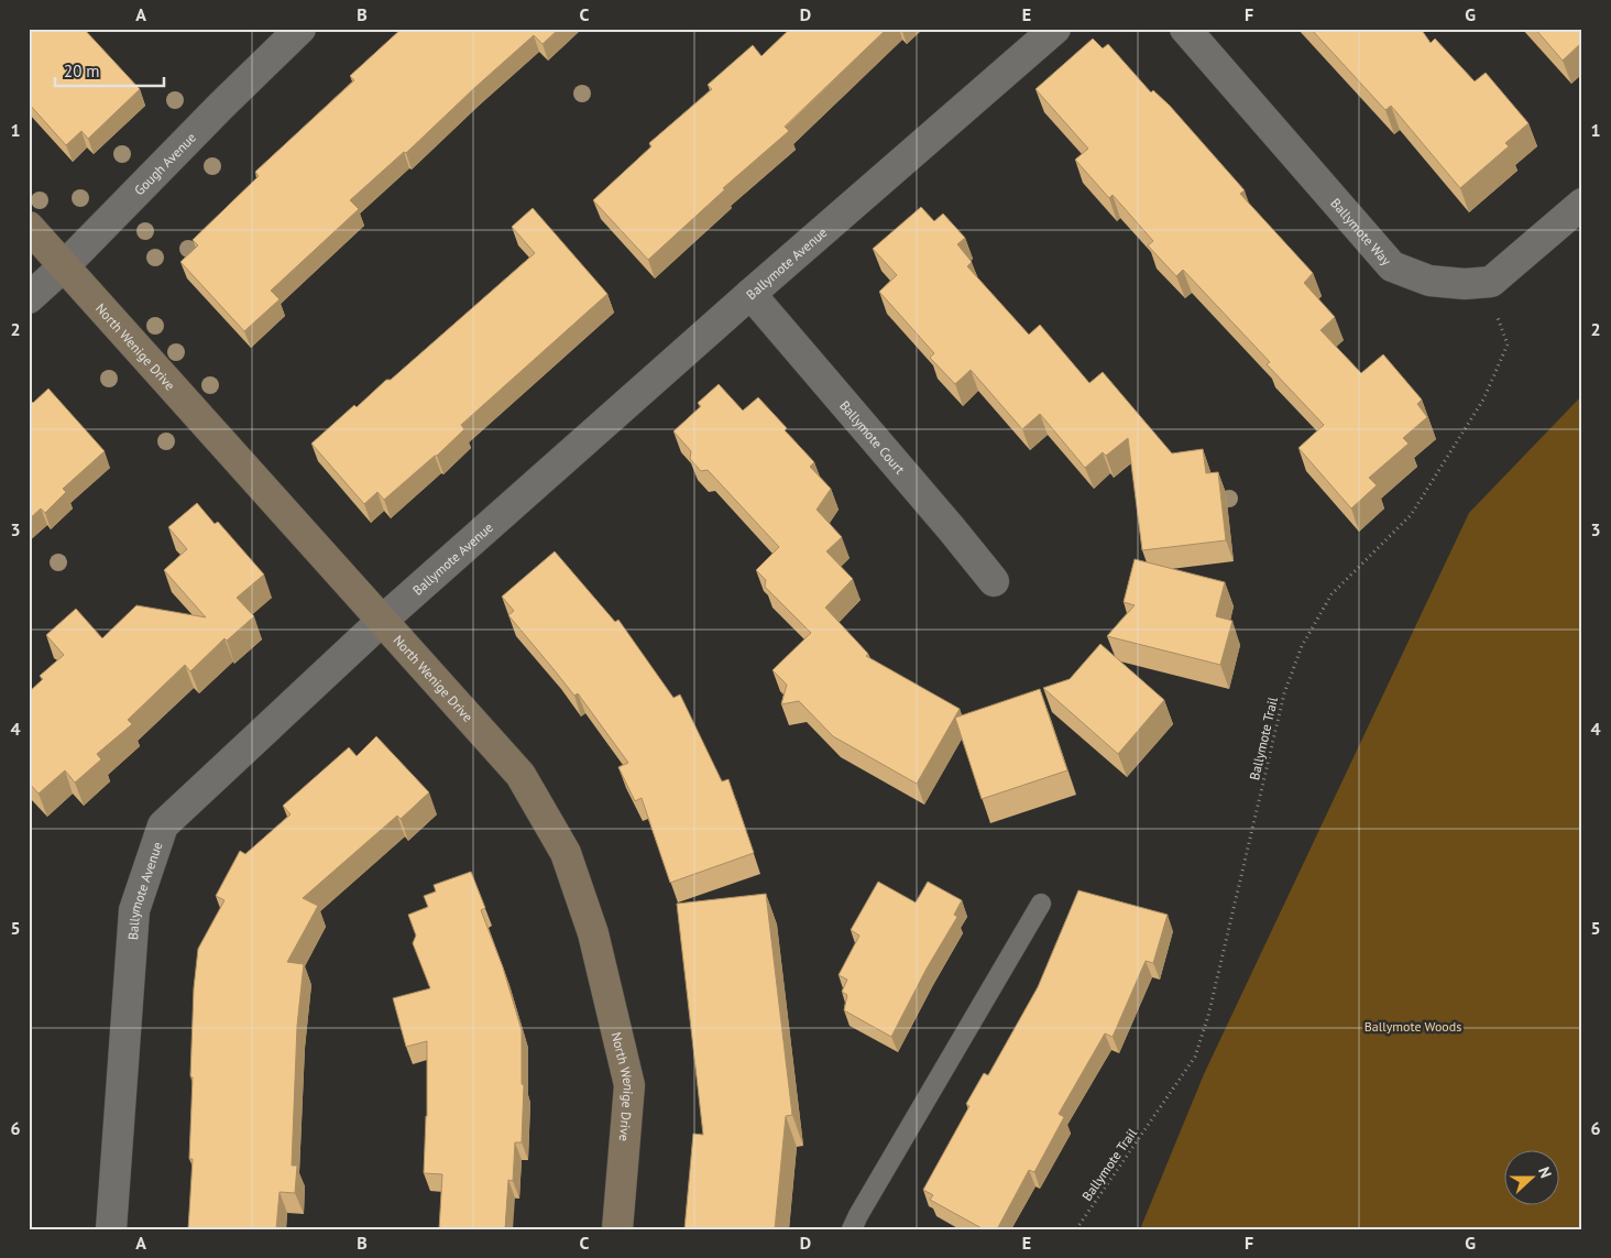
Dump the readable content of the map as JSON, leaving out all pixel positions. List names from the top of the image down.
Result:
{
  "streets": {
    "street": [
      "Gough Avenue",
      "Ballymote Way",
      "Ballymote Avenue",
      "North Wenige Drive",
      "Ballymote Court"
    ],
    "path": ["Ballymote Trail"]
  },
  "crossings": [
    ["Gough Avenue", "North Wenige Drive"],
    ["Ballymote Way", "Ballymote Trail"],
    ["Ballymote Avenue", "North Wenige Drive"],
    ["Ballymote Avenue", "Ballymote Court"]
  ],
  "parks": ["Ballymote Woods"],
  "scale_bar": "20 m",
  "north": "right",
  "grid": {
    "columns": [
      "A",
      "B",
      "C",
      "D",
      "E",
      "F",
      "G"
    ],
    "rows": [
      "1",
      "2",
      "3",
      "4",
      "5",
      "6"
    ]
  }
}
